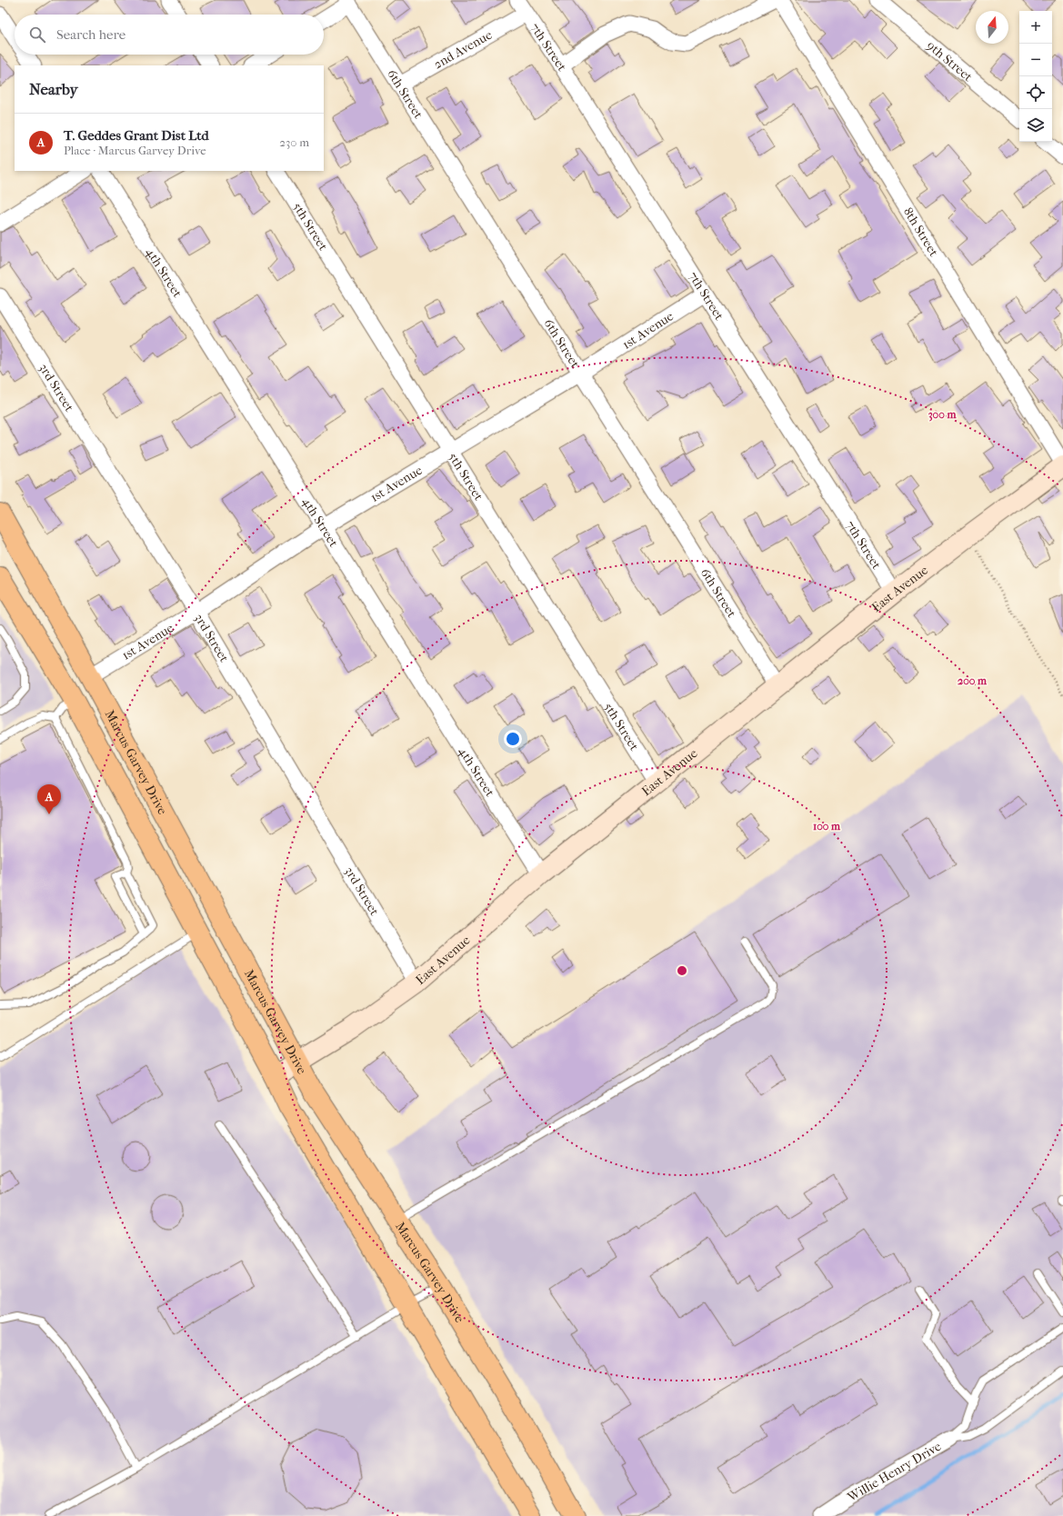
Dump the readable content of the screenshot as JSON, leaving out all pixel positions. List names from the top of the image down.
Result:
{
  "streets": {
    "highway": ["Marcus Garvey Drive"],
    "main road": ["East Avenue"],
    "street": [
      "7th Street",
      "2nd Avenue",
      "9th Street",
      "6th Street",
      "5th Street",
      "8th Street",
      "4th Street",
      "1st Avenue",
      "3rd Street",
      "Willie Henry Drive"
    ]
  },
  "crossings": [
    ["7th Street", "2nd Avenue"],
    ["7th Street", "1st Avenue"],
    ["7th Street", "East Avenue"],
    ["2nd Avenue", "6th Street"],
    ["6th Street", "1st Avenue"],
    ["6th Street", "East Avenue"],
    ["5th Street", "1st Avenue"],
    ["5th Street", "East Avenue"],
    ["8th Street", "East Avenue"],
    ["4th Street", "1st Avenue"],
    ["4th Street", "East Avenue"],
    ["1st Avenue", "3rd Street"],
    ["1st Avenue", "Marcus Garvey Drive"],
    ["3rd Street", "East Avenue"],
    ["East Avenue", "Marcus Garvey Drive"]
  ],
  "north": "top",
  "page": {
    "map_buttons": ["+", "−"],
    "search": "Search here",
    "heading": "Nearby",
    "list": [
      {
        "mark": "A",
        "name": "T. Geddes Grant Dist Ltd",
        "note": "Place · Marcus Garvey Drive",
        "value": "230 m"
      }
    ],
    "pins": "A"
  },
  "rings": ["300 m", "200 m", "100 m"]
}
